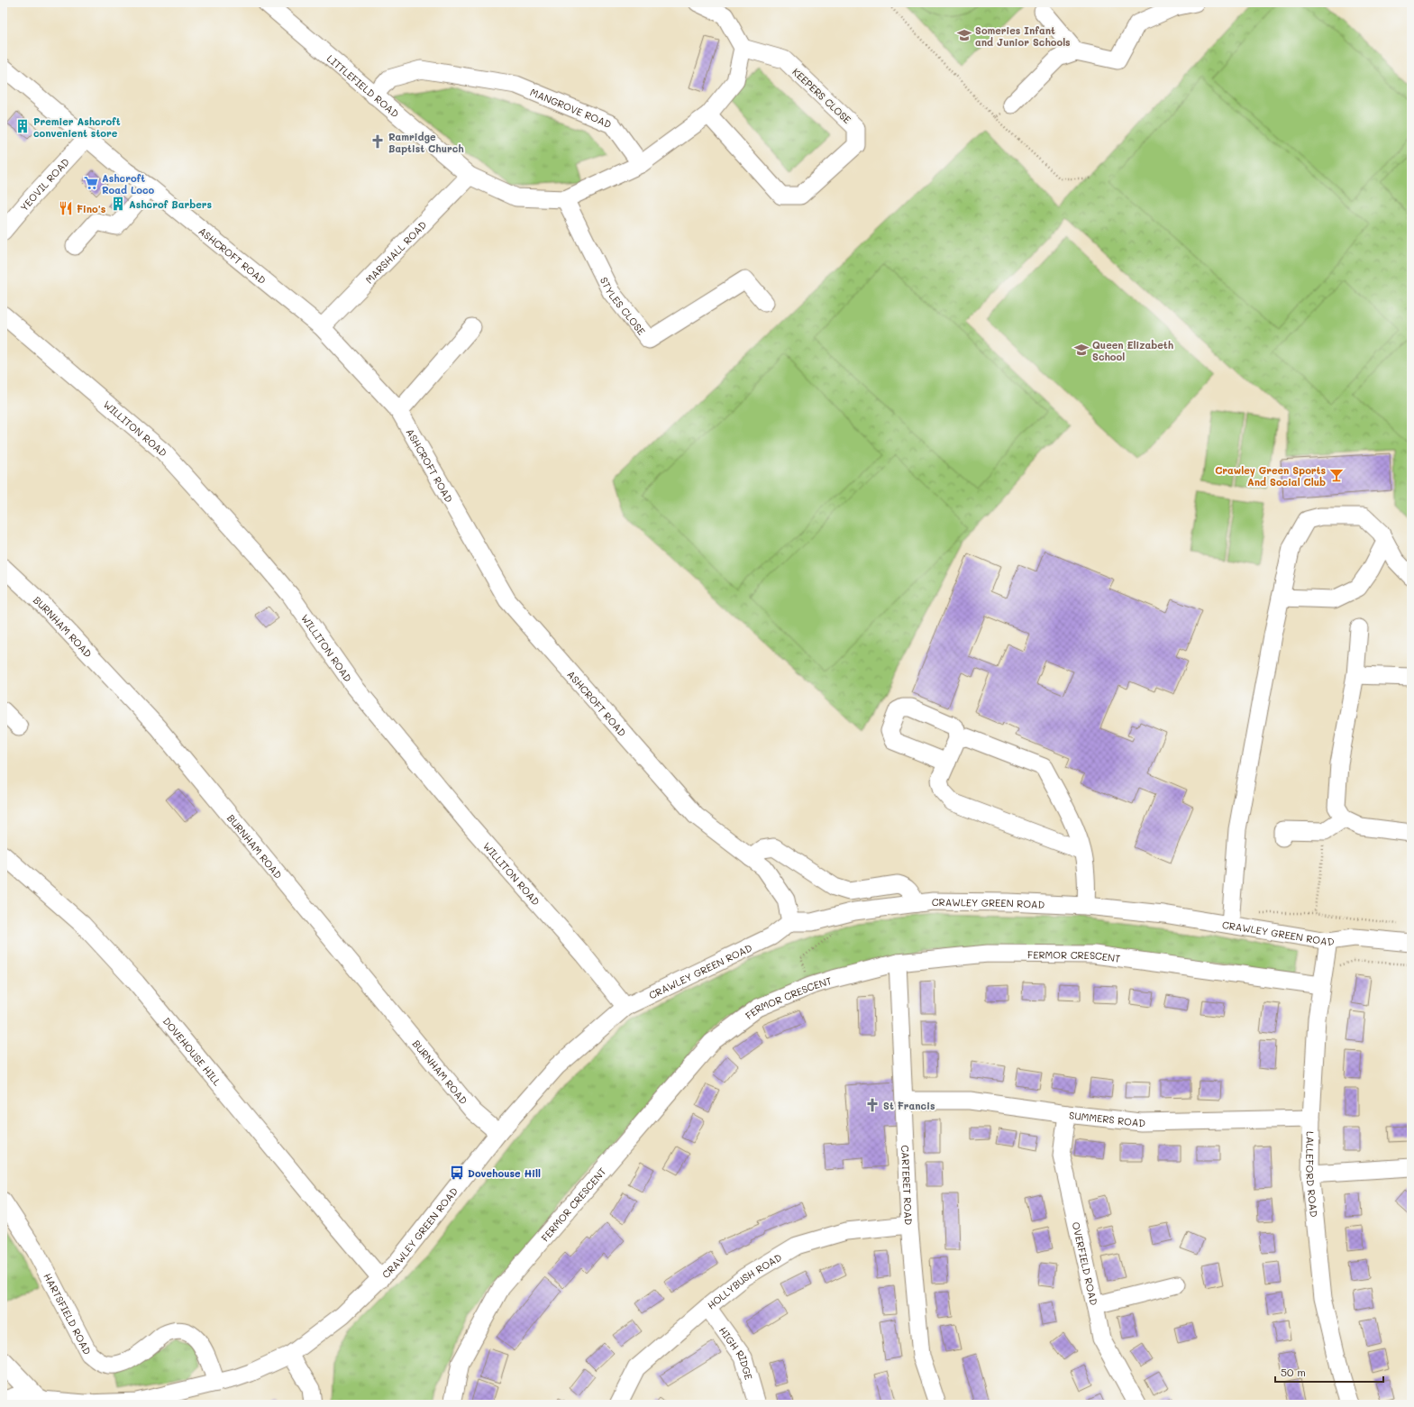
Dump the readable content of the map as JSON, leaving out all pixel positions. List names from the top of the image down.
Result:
{
  "streets": {
    "street": [
      "LITTLEFIELD ROAD",
      "KEEPERS CLOSE",
      "MANGROVE ROAD",
      "YEOVIL ROAD",
      "MARSHALL ROAD",
      "ASHCROFT ROAD",
      "STYLES CLOSE",
      "WILLITON ROAD",
      "BURNHAM ROAD",
      "CRAWLEY GREEN ROAD",
      "FERMOR CRESCENT",
      "DOVEHOUSE HILL",
      "SUMMERS ROAD",
      "LALLEFORD ROAD",
      "CARTERET ROAD",
      "OVERFIELD ROAD",
      "HOLLYBUSH ROAD",
      "HARTSFIELD ROAD",
      "HIGH RIDGE"
    ]
  },
  "crossings": [
    ["LITTLEFIELD ROAD", "MANGROVE ROAD"],
    ["LITTLEFIELD ROAD", "MARSHALL ROAD"],
    ["LITTLEFIELD ROAD", "STYLES CLOSE"],
    ["YEOVIL ROAD", "ASHCROFT ROAD"],
    ["MARSHALL ROAD", "ASHCROFT ROAD"],
    ["ASHCROFT ROAD", "CRAWLEY GREEN ROAD"],
    ["WILLITON ROAD", "CRAWLEY GREEN ROAD"],
    ["BURNHAM ROAD", "CRAWLEY GREEN ROAD"],
    ["CRAWLEY GREEN ROAD", "DOVEHOUSE HILL"],
    ["CRAWLEY GREEN ROAD", "LALLEFORD ROAD"],
    ["CRAWLEY GREEN ROAD", "HARTSFIELD ROAD"],
    ["FERMOR CRESCENT", "LALLEFORD ROAD"],
    ["FERMOR CRESCENT", "CARTERET ROAD"],
    ["SUMMERS ROAD", "LALLEFORD ROAD"],
    ["SUMMERS ROAD", "CARTERET ROAD"],
    ["SUMMERS ROAD", "OVERFIELD ROAD"],
    ["CARTERET ROAD", "HOLLYBUSH ROAD"],
    ["HOLLYBUSH ROAD", "HIGH RIDGE"]
  ],
  "places": {
    "school or university": ["Someries Infant and Junior Schools", "Queen Elizabeth School"],
    "building": ["Premier Ashcroft convenient store", "Ashcrof Barbers"],
    "church": ["Ramridge Baptist Church", "St Francis"],
    "supermarket": ["Ashcroft Road Loco"],
    "restaurant": ["Fino's"],
    "bar": ["Crawley Green Sports And Social Club"],
    "bus stop": ["Dovehouse Hill"]
  },
  "scale_bar": "50 m"
}
